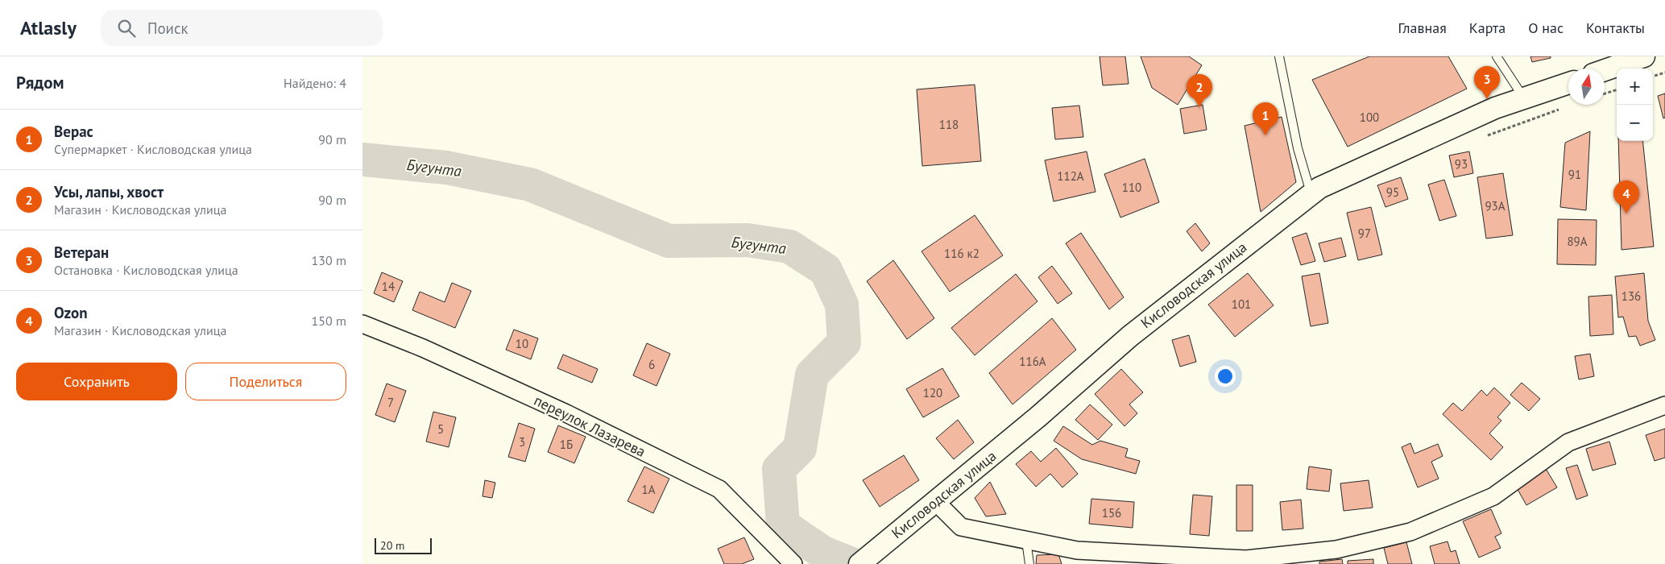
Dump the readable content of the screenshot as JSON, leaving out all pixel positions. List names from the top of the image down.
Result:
{
  "streets": {
    "street": ["Кисловодская улица", "переулок Лазарева"]
  },
  "water": ["Бугунта"],
  "house_numbers": [
    "100",
    "118",
    "93",
    "91",
    "112А",
    "110",
    "95",
    "93А",
    "97",
    "89А",
    "116 к2",
    "14",
    "136",
    "101",
    "10",
    "116А",
    "6",
    "120",
    "7",
    "5",
    "3",
    "1Б",
    "1А",
    "156"
  ],
  "scale_bar": "20 m",
  "north": "top",
  "page": {
    "header": "Atlasly",
    "search": "Поиск",
    "nav": [
      "Главная",
      "Карта",
      "О нас",
      "Контакты"
    ],
    "heading": ["Рядом", "Найдено: 4"],
    "pins": [
      "3",
      "2",
      "1",
      "4"
    ],
    "map_buttons": ["+", "−"],
    "list": [
      {
        "mark": "1",
        "name": "Верас",
        "note": "Супермаркет · Кисловодская улица",
        "value": "90 m"
      },
      {
        "mark": "2",
        "name": "Усы, лапы, хвост",
        "note": "Магазин · Кисловодская улица",
        "value": "90 m"
      },
      {
        "mark": "3",
        "name": "Ветеран",
        "note": "Остановка · Кисловодская улица",
        "value": "130 m"
      },
      {
        "mark": "4",
        "name": "Ozon",
        "note": "Магазин · Кисловодская улица",
        "value": "150 m"
      }
    ],
    "buttons": ["Сохранить", "Поделиться"],
    "scale": "20 m"
  }
}
